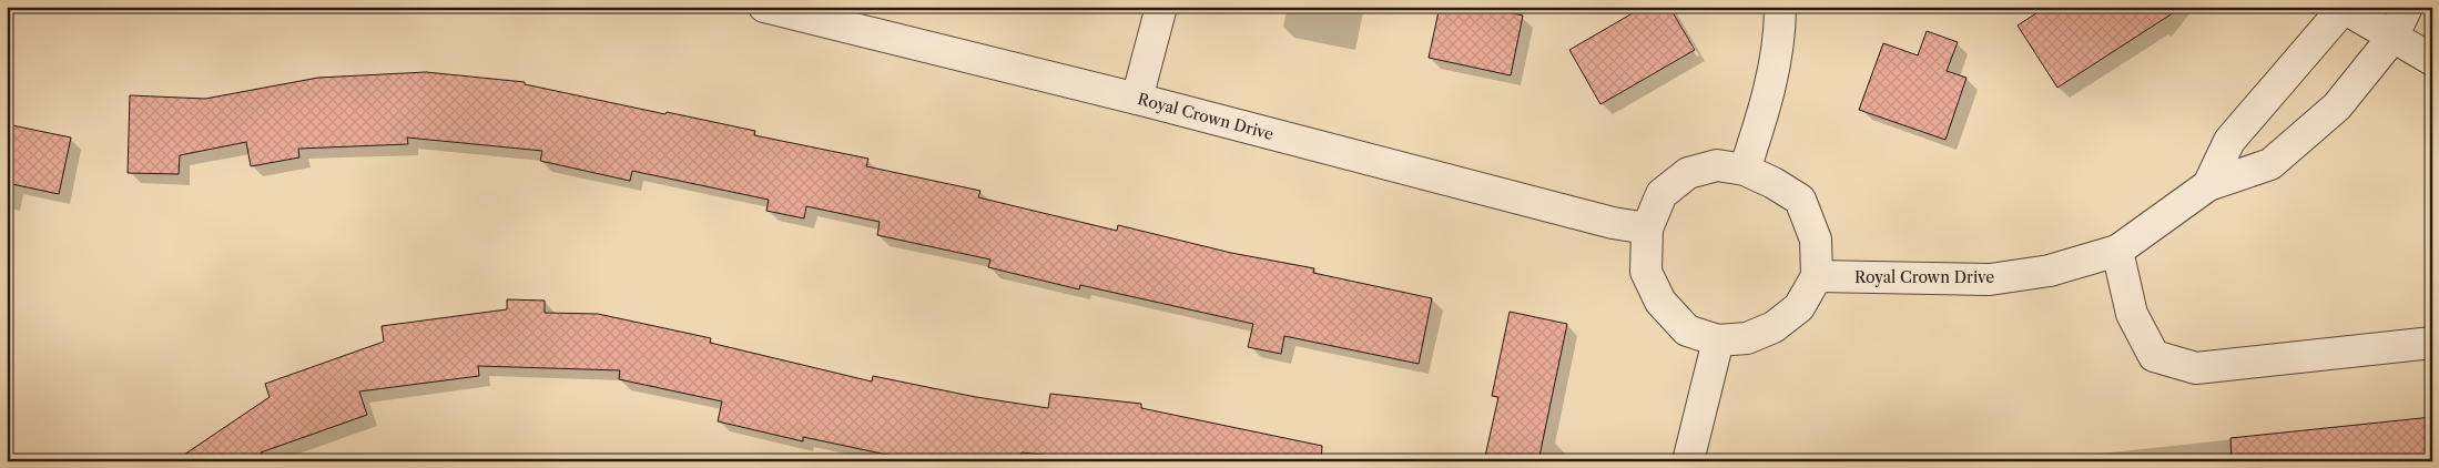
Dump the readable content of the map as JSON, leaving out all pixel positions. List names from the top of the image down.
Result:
{
  "streets": {
    "street": ["Royal Crown Drive"]
  }
}
